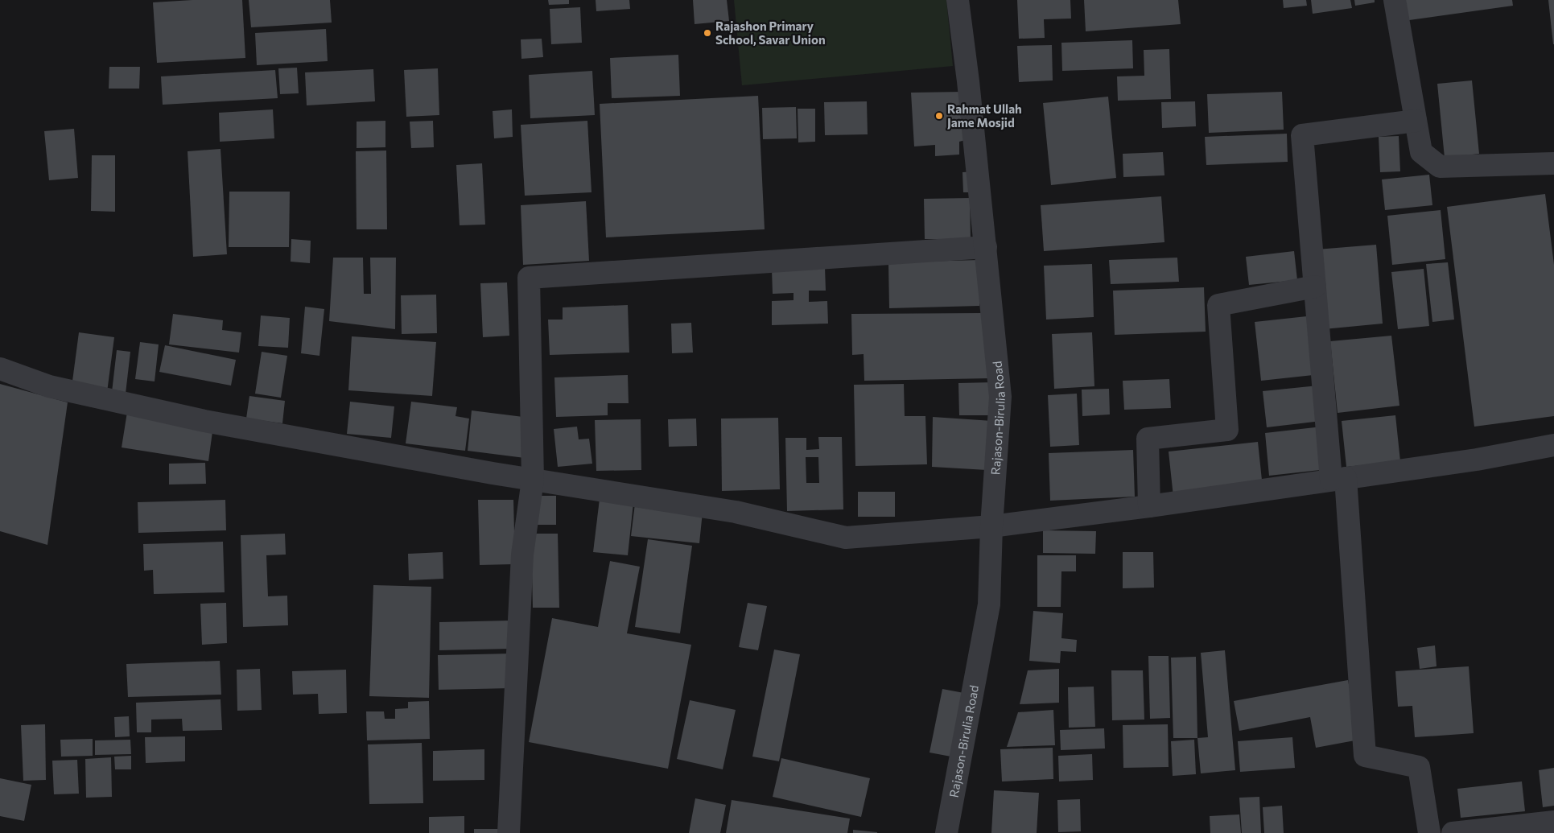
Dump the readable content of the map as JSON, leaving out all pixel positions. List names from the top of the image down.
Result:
{
  "streets": {
    "street": ["Rajason-Birulia Road"]
  },
  "places": ["Rajashon Primary School, Savar Union", "Rahmat Ullah Jame Mosjid"]
}
